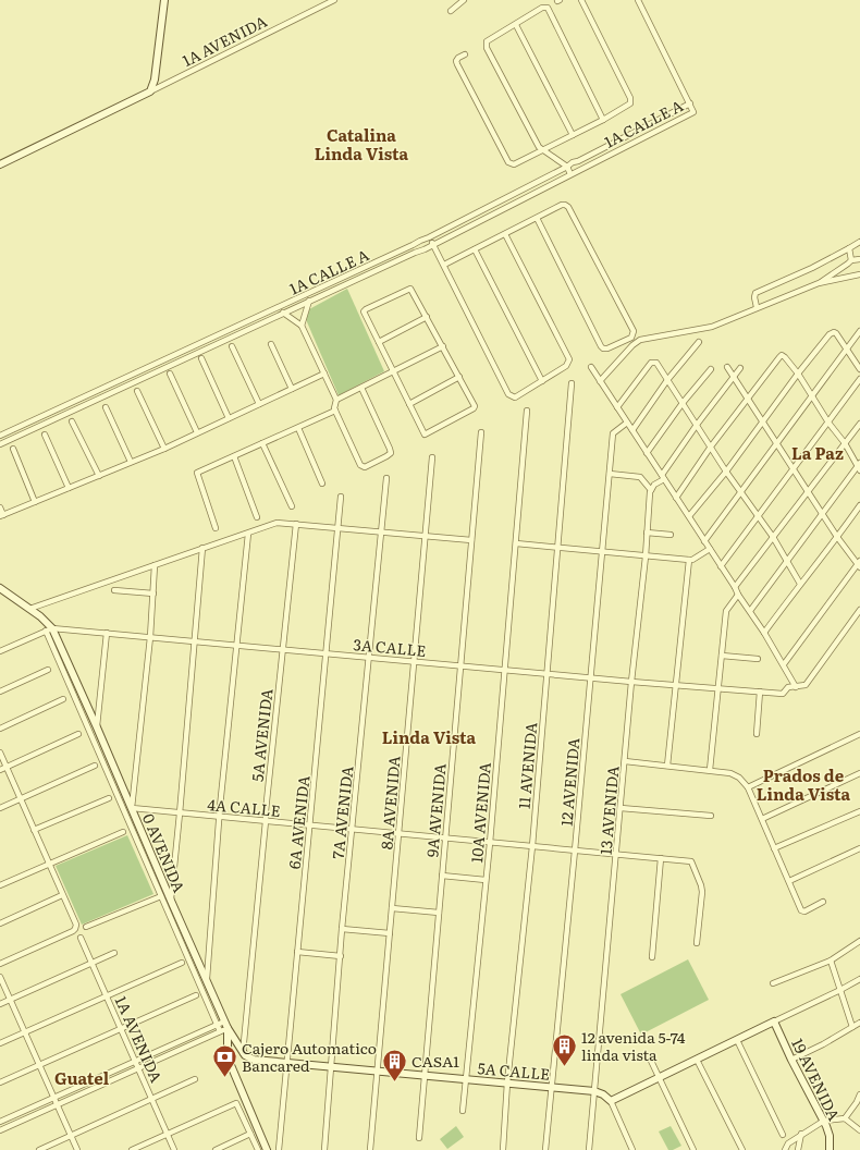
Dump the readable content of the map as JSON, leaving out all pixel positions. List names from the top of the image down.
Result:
{
  "streets": {
    "street": [
      "1A AVENIDA",
      "1A CALLE A",
      "3A CALLE",
      "5A AVENIDA",
      "11 AVENIDA",
      "12 AVENIDA",
      "8A AVENIDA",
      "4A CALLE",
      "9A AVENIDA",
      "13 AVENIDA",
      "7A AVENIDA",
      "10A AVENIDA",
      "6A AVENIDA",
      "0 AVENIDA",
      "5A CALLE",
      "19 AVENIDA"
    ]
  },
  "crossings": [
    ["3A CALLE", "5A AVENIDA"],
    ["3A CALLE", "11 AVENIDA"],
    ["3A CALLE", "12 AVENIDA"],
    ["3A CALLE", "8A AVENIDA"],
    ["3A CALLE", "9A AVENIDA"],
    ["3A CALLE", "13 AVENIDA"],
    ["3A CALLE", "7A AVENIDA"],
    ["3A CALLE", "10A AVENIDA"],
    ["3A CALLE", "6A AVENIDA"],
    ["3A CALLE", "0 AVENIDA"],
    ["5A AVENIDA", "4A CALLE"],
    ["5A AVENIDA", "5A CALLE"],
    ["11 AVENIDA", "4A CALLE"],
    ["11 AVENIDA", "5A CALLE"],
    ["12 AVENIDA", "4A CALLE"],
    ["12 AVENIDA", "5A CALLE"],
    ["8A AVENIDA", "4A CALLE"],
    ["8A AVENIDA", "5A CALLE"],
    ["4A CALLE", "9A AVENIDA"],
    ["4A CALLE", "13 AVENIDA"],
    ["4A CALLE", "7A AVENIDA"],
    ["4A CALLE", "10A AVENIDA"],
    ["4A CALLE", "6A AVENIDA"],
    ["4A CALLE", "0 AVENIDA"],
    ["9A AVENIDA", "5A CALLE"],
    ["13 AVENIDA", "5A CALLE"],
    ["7A AVENIDA", "5A CALLE"],
    ["10A AVENIDA", "5A CALLE"],
    ["6A AVENIDA", "5A CALLE"]
  ],
  "districts": [
    "Catalina Linda Vista",
    "La Paz",
    "Linda Vista",
    "Prados de Linda Vista",
    "Guatel"
  ],
  "places": {
    "building": ["12 avenida 5-74 linda vista", "CASA1"],
    "bank": ["Cajero Automatico Bancared"]
  }
}
